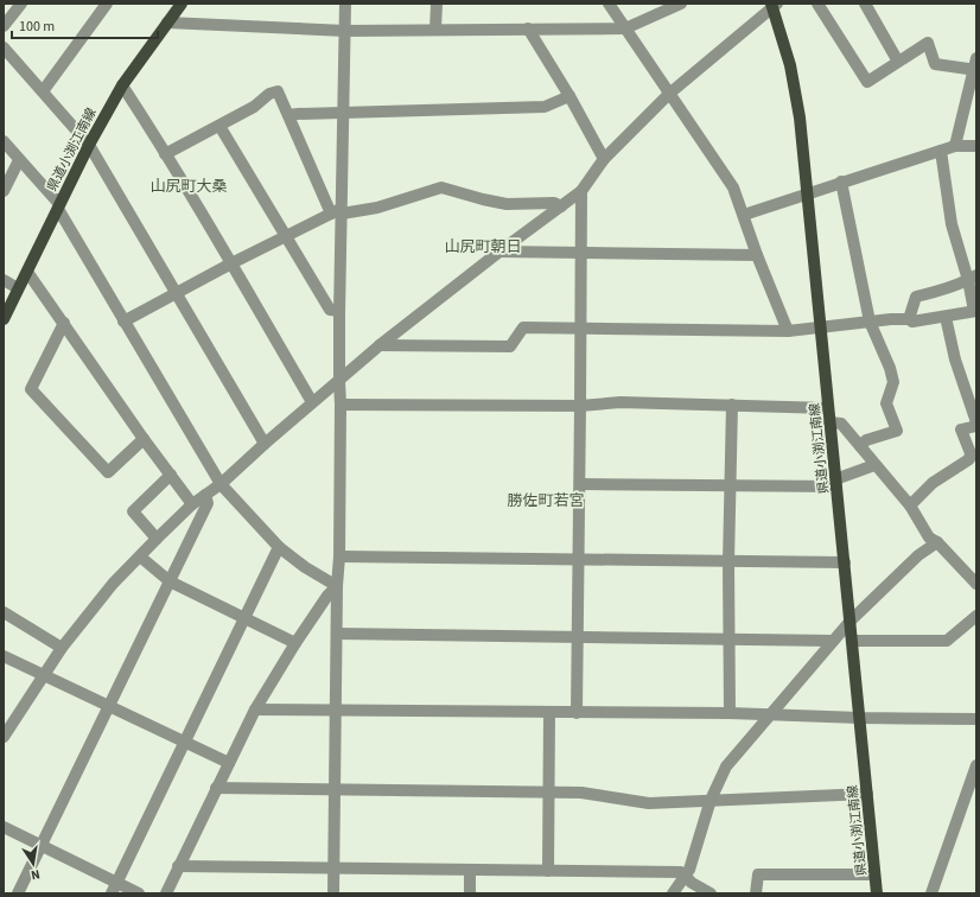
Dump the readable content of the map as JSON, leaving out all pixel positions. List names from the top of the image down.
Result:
{
  "streets": {
    "main road": ["県道小渕江南線"]
  },
  "districts": ["山尻町大桑", "山尻町朝日", "勝佐町若宮"],
  "scale_bar": "100 m",
  "north": "bottom"
}
